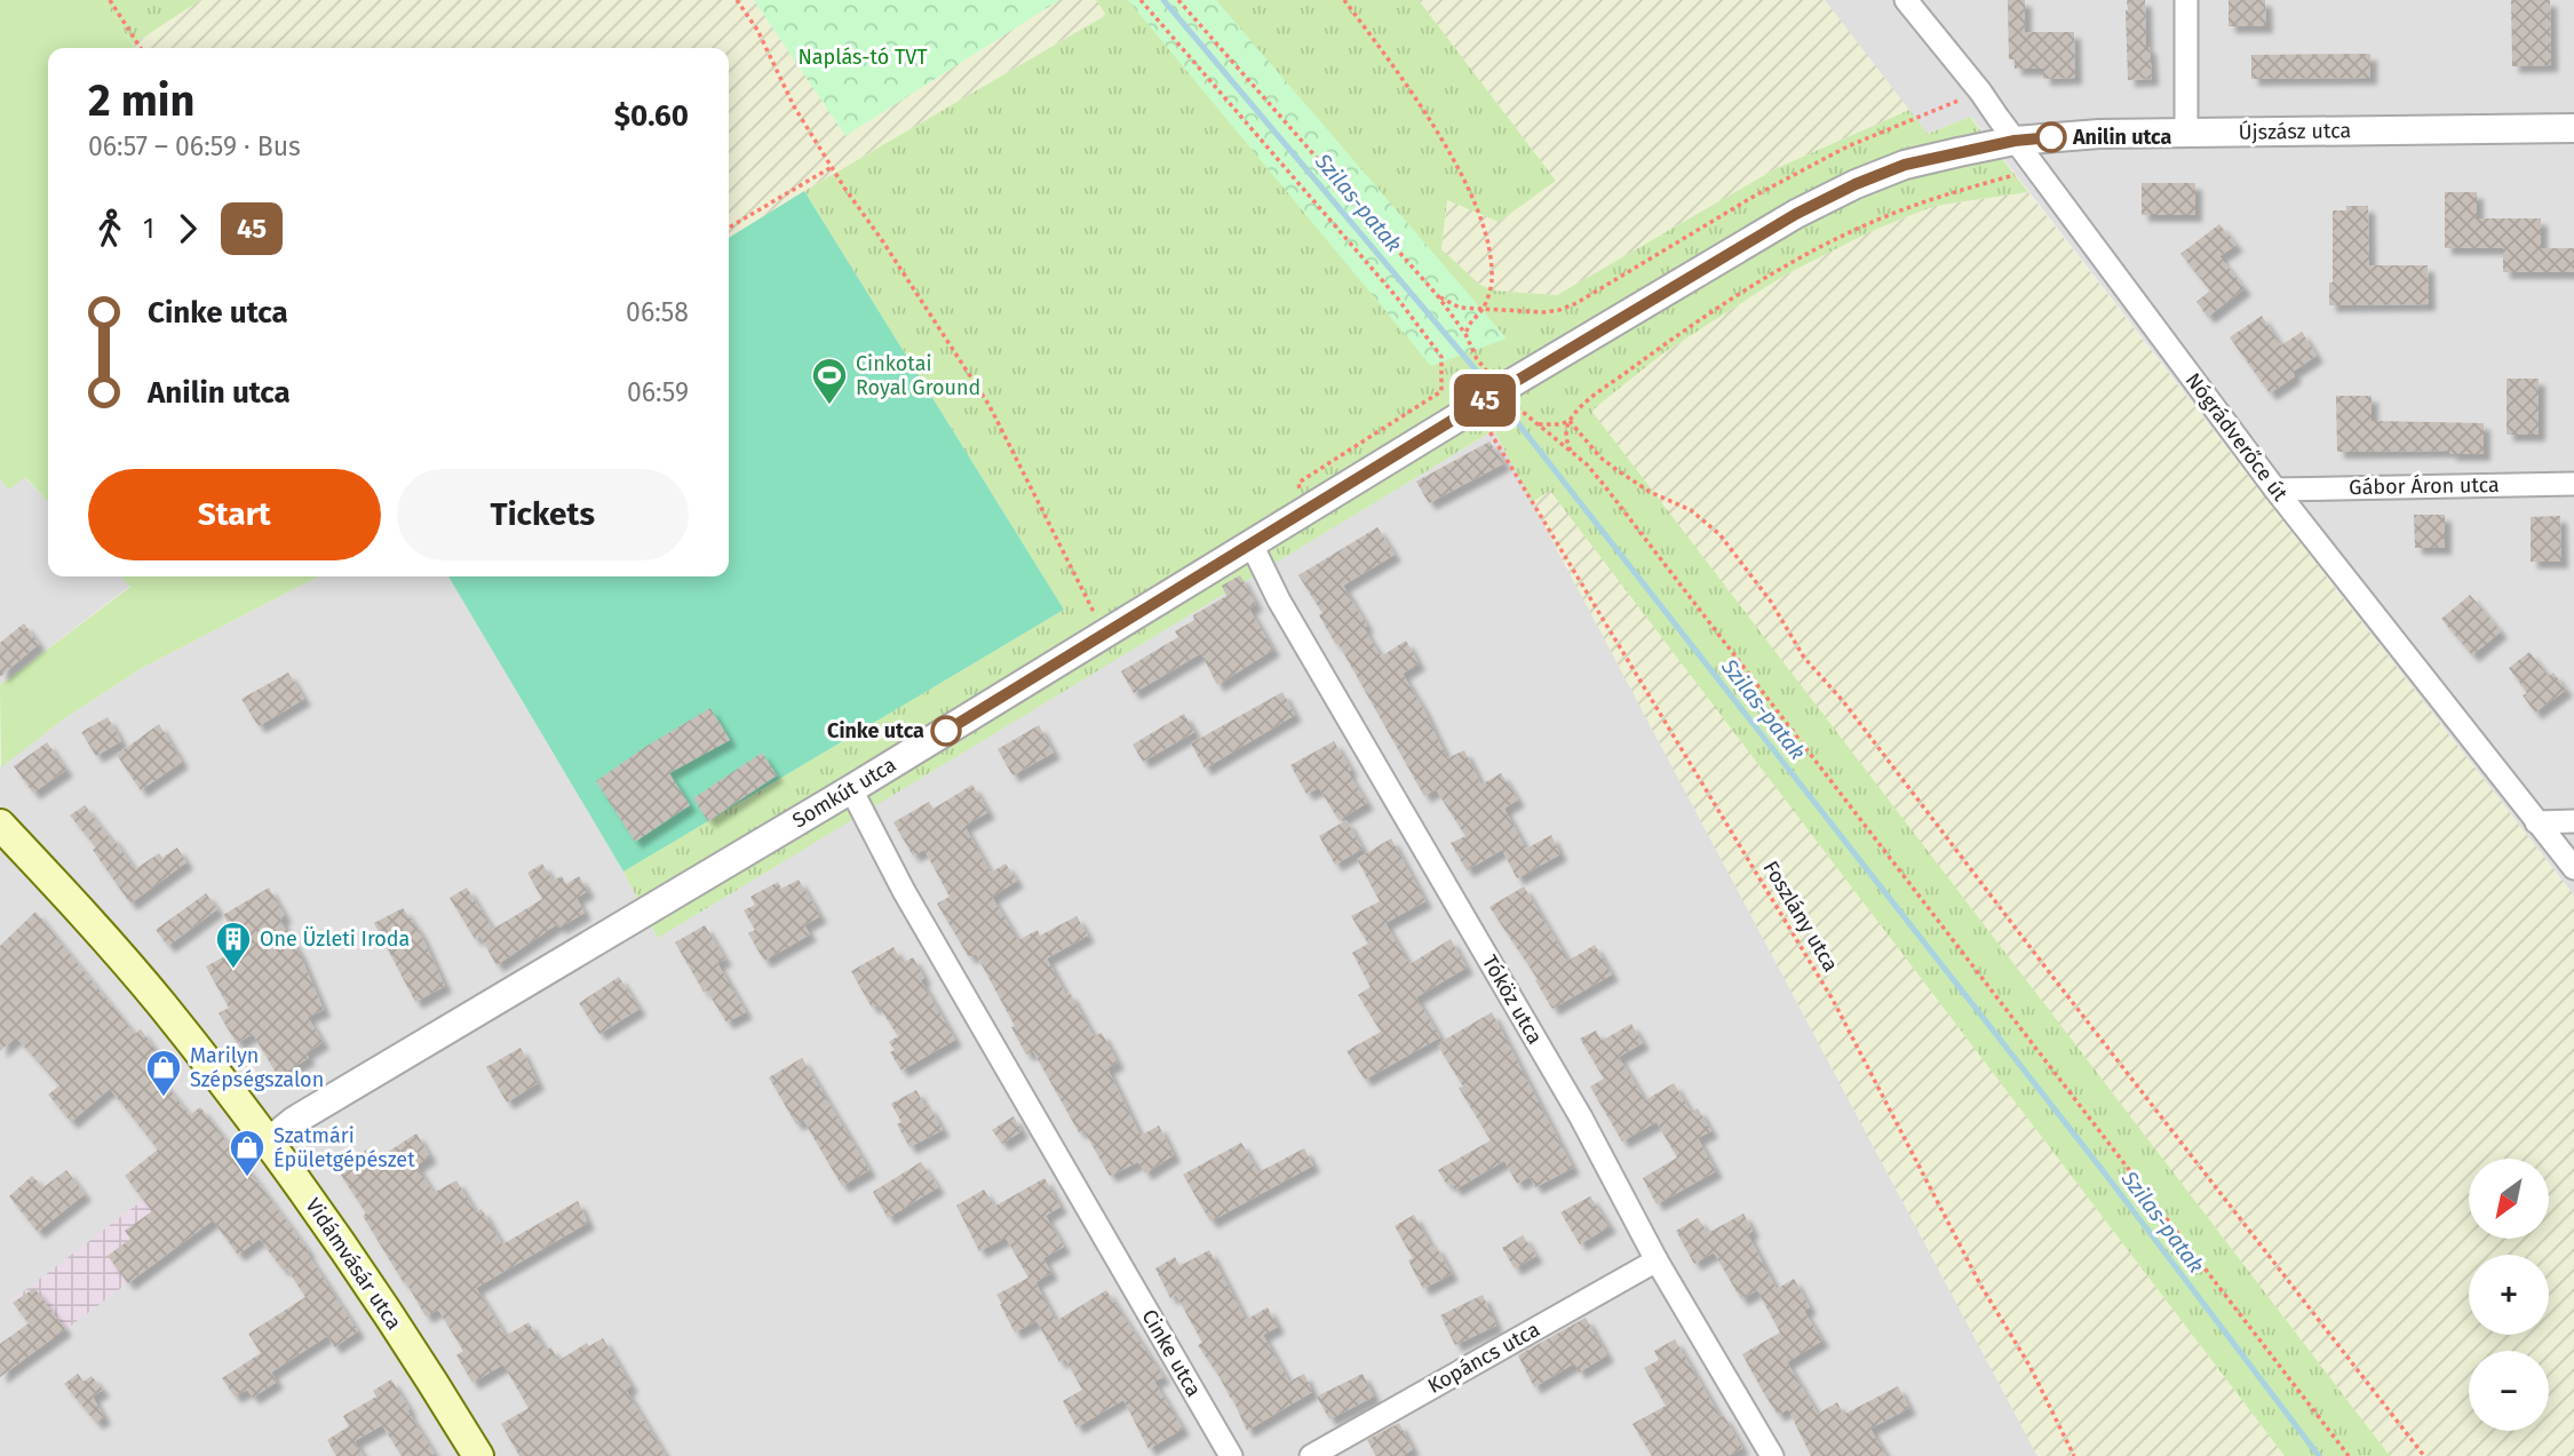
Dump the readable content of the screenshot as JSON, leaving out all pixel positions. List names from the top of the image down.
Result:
{
  "streets": {
    "main road": ["Vidámvásár utca"],
    "street": [
      "Újszász utca",
      "Nógrádverőce út",
      "Gábor Áron utca",
      "Somkút utca",
      "Tóköz utca",
      "Cinke utca",
      "Kopáncs utca"
    ],
    "path": ["Foszlány utca"]
  },
  "crossings": [
    ["Újszász utca", "Nógrádverőce út"],
    ["Újszász utca", "Somkút utca"],
    ["Nógrádverőce út", "Gábor Áron utca"],
    ["Nógrádverőce út", "Somkút utca"],
    ["Somkút utca", "Foszlány utca"],
    ["Somkút utca", "Tóköz utca"],
    ["Somkút utca", "Vidámvásár utca"],
    ["Somkút utca", "Cinke utca"],
    ["Tóköz utca", "Kopáncs utca"]
  ],
  "water": ["Szilas-patak"],
  "parks": ["Naplás-tó TVT"],
  "places": {
    "other": ["Anilin utca", "Cinke utca"],
    "sports": ["Cinkotai Royal Ground"],
    "building": ["One Üzleti Iroda"],
    "shop": ["Marilyn Szépségszalon", "Szatmári Épületgépészet"]
  },
  "lines": ["bus line 45"],
  "north": "bottom left",
  "page": {
    "on_map": "45",
    "heading": ["2 min", "06:57 – 06:59 · Bus", "$0.60"],
    "legs": ["1", "45"],
    "list": [
      {
        "name": "Cinke utca",
        "value": "06:58"
      },
      {
        "name": "Anilin utca",
        "value": "06:59"
      }
    ],
    "buttons": ["Start", "Tickets"],
    "map_buttons": ["+", "−"]
  }
}
